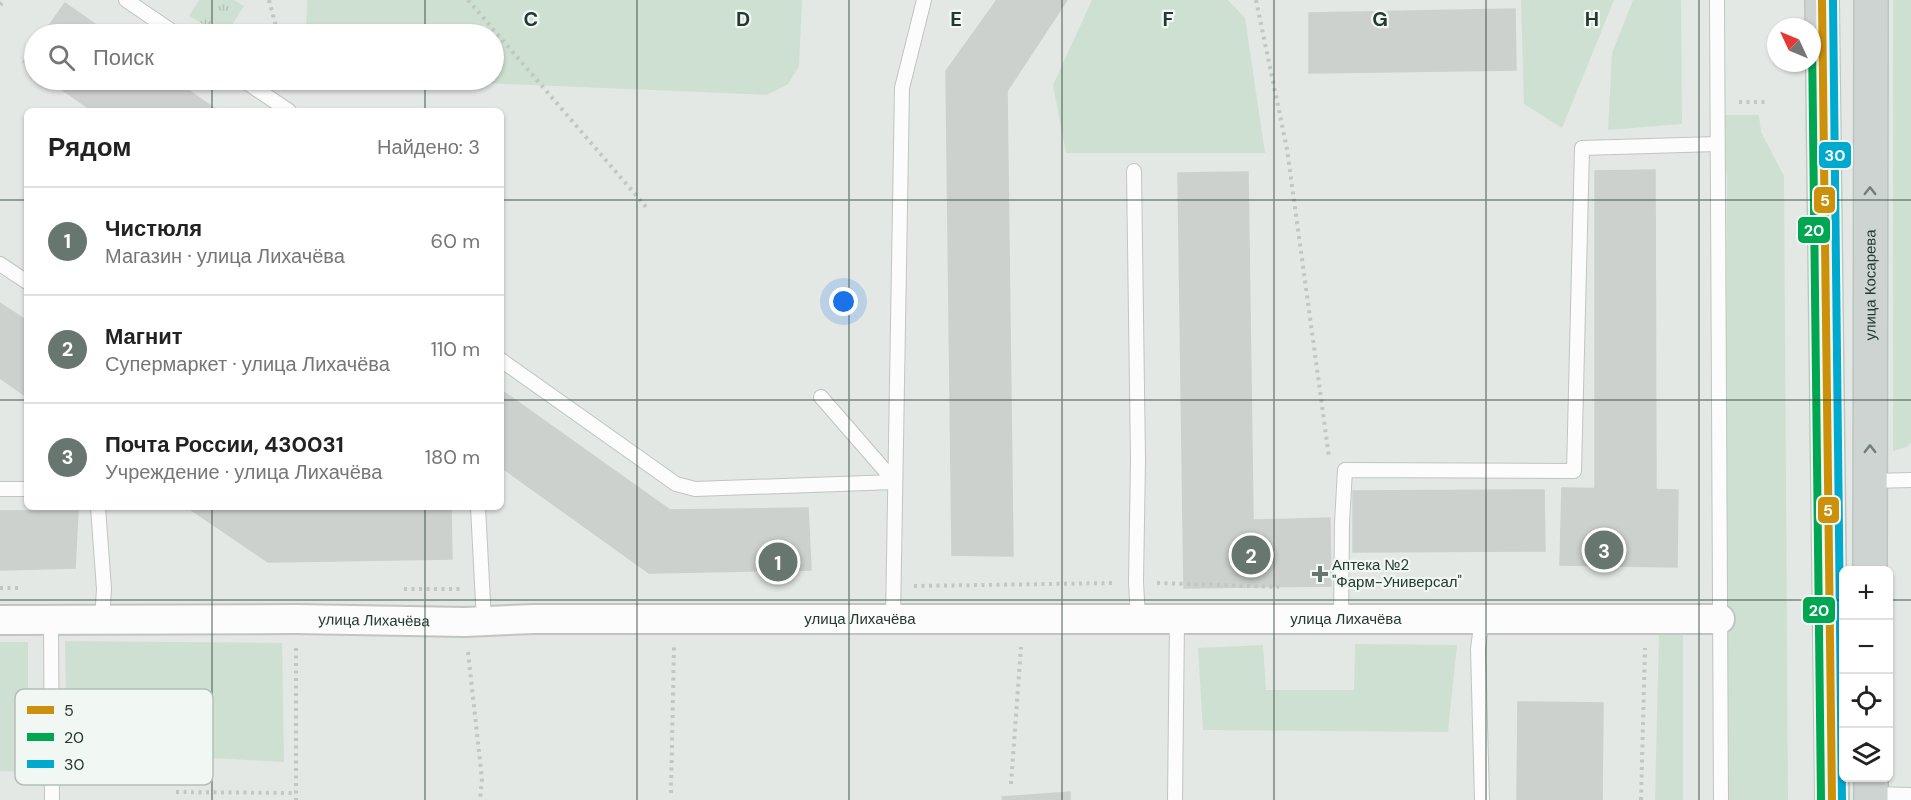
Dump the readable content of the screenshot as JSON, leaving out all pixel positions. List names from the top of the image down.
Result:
{
  "streets": {
    "main road": ["улица Косарева"],
    "street": ["улица Лихачёва"]
  },
  "places": {
    "health": ["Аптека №2 \"Фарм-Универсал\""]
  },
  "lines": ["transit line 5", "transit line 30", "transit line 20"],
  "legend": ["5", "20", "30"],
  "north": "top left",
  "page": {
    "search": "Поиск",
    "heading": ["Рядом", "Найдено: 3"],
    "list": [
      {
        "mark": "1",
        "name": "Чистюля",
        "note": "Магазин · улица Лихачёва",
        "value": "60 m"
      },
      {
        "mark": "2",
        "name": "Магнит",
        "note": "Супермаркет · улица Лихачёва",
        "value": "110 m"
      },
      {
        "mark": "3",
        "name": "Почта России, 430031",
        "note": "Учреждение · улица Лихачёва",
        "value": "180 m"
      }
    ],
    "pins": ["3", "2", "1"],
    "map_buttons": ["+", "−"]
  },
  "grid": {
    "columns": [
      "C",
      "D",
      "E",
      "F",
      "G",
      "H"
    ]
  }
}
